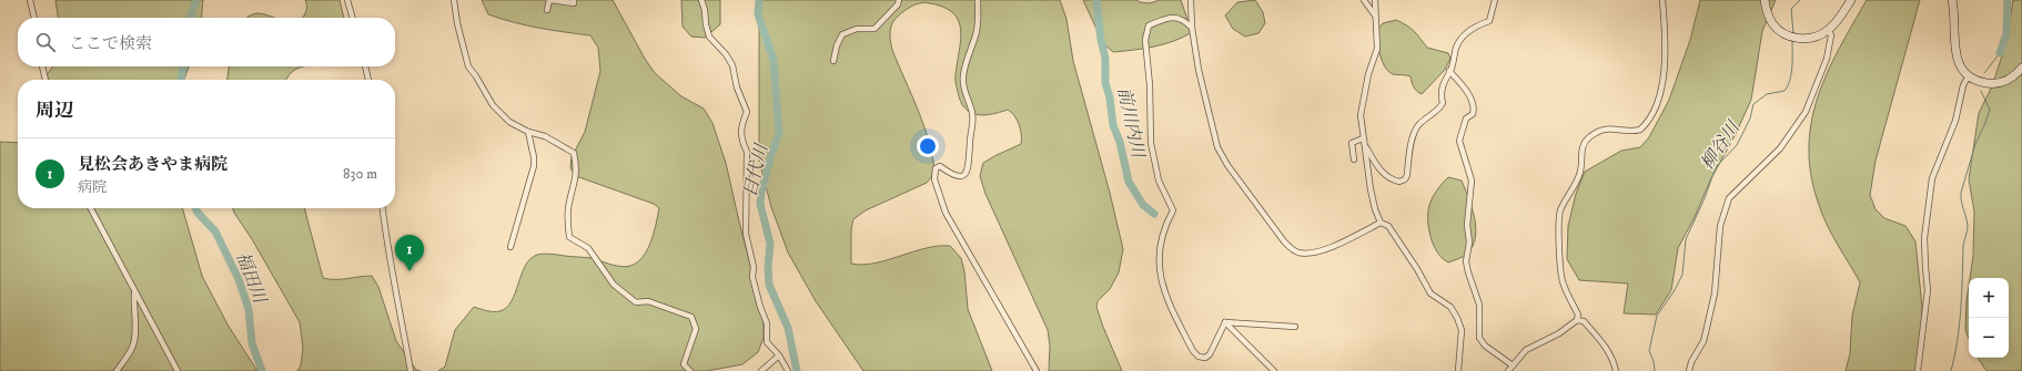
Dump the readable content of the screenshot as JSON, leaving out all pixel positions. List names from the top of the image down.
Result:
{
  "water": [
    "前川内川",
    "柳谷川",
    "目代川",
    "福田川"
  ],
  "page": {
    "search": "ここで検索",
    "heading": "周辺",
    "list": [
      {
        "mark": "1",
        "name": "見松会あきやま病院",
        "note": "病院",
        "value": "830 m"
      }
    ],
    "pins": "1",
    "map_buttons": ["+", "−"]
  }
}
